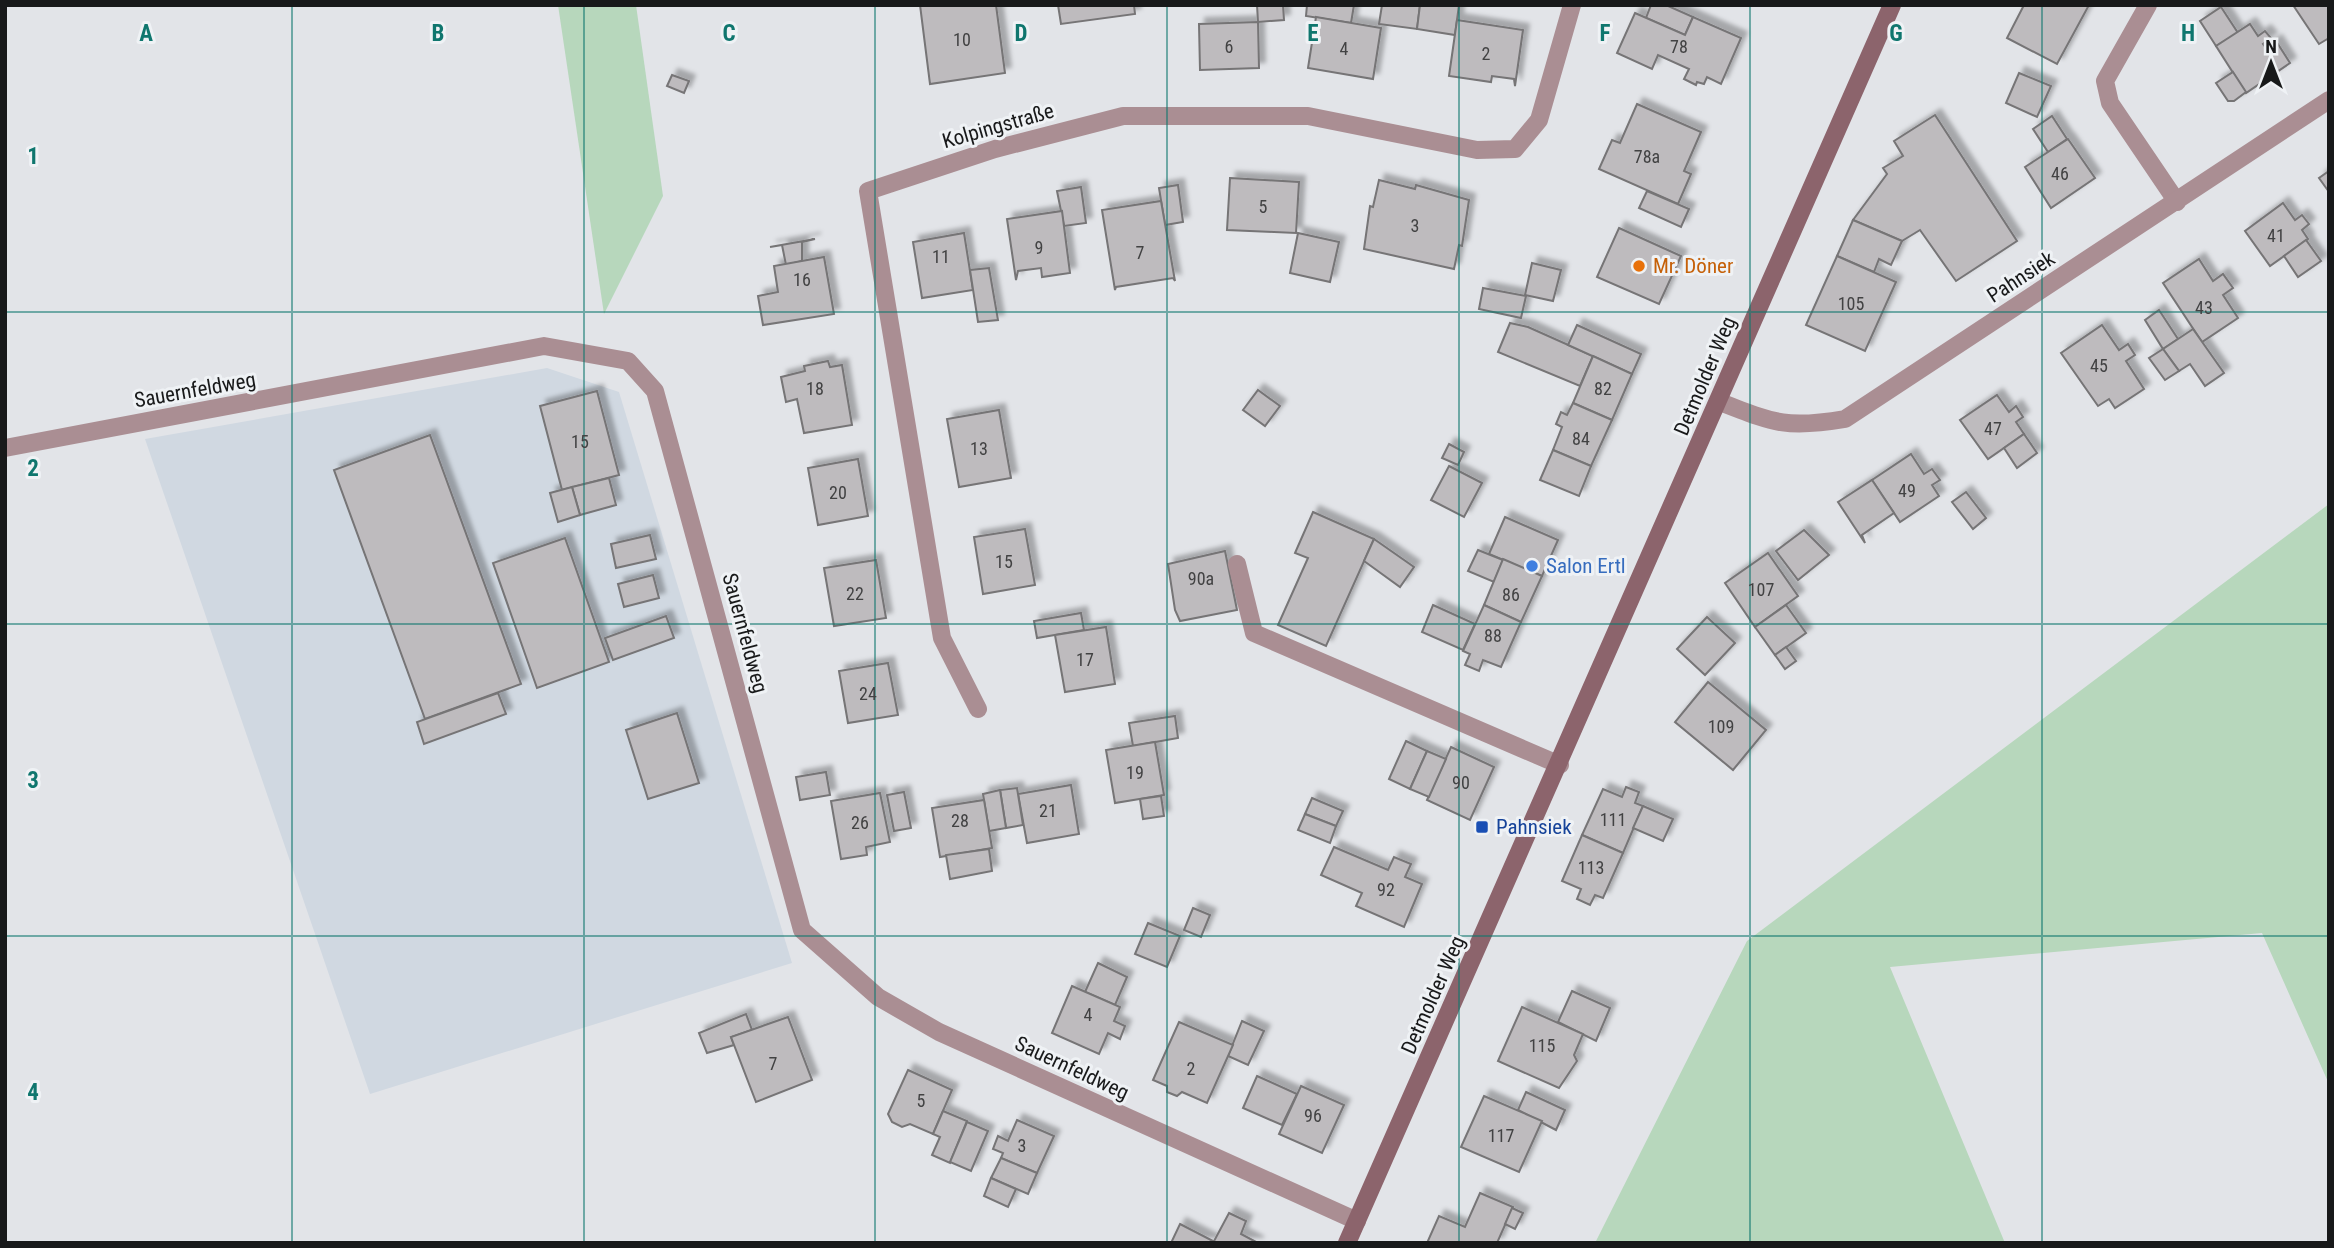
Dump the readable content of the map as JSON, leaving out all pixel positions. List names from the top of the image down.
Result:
{
  "streets": {
    "street": [
      "Kolpingstraße",
      "Pahnsiek",
      "Detmolder Weg",
      "Sauernfeldweg"
    ]
  },
  "crossings": [
    ["Pahnsiek", "Detmolder Weg"],
    ["Detmolder Weg", "Sauernfeldweg"]
  ],
  "places": {
    "other": ["Mr. Döner", "Salon Ertl"],
    "transit": ["Pahnsiek"]
  },
  "house_numbers": [
    "10",
    "6",
    "78",
    "4",
    "2",
    "78a",
    "46",
    "5",
    "3",
    "41",
    "9",
    "7",
    "11",
    "16",
    "105",
    "43",
    "45",
    "18",
    "82",
    "47",
    "84",
    "15",
    "13",
    "49",
    "20",
    "15",
    "90a",
    "107",
    "22",
    "86",
    "88",
    "17",
    "24",
    "109",
    "19",
    "90",
    "21",
    "111",
    "28",
    "26",
    "113",
    "92",
    "4",
    "115",
    "7",
    "2",
    "5",
    "96",
    "117",
    "3"
  ],
  "north": "top",
  "grid": {
    "columns": [
      "A",
      "B",
      "C",
      "D",
      "E",
      "F",
      "G",
      "H"
    ],
    "rows": [
      "1",
      "2",
      "3",
      "4"
    ]
  }
}
